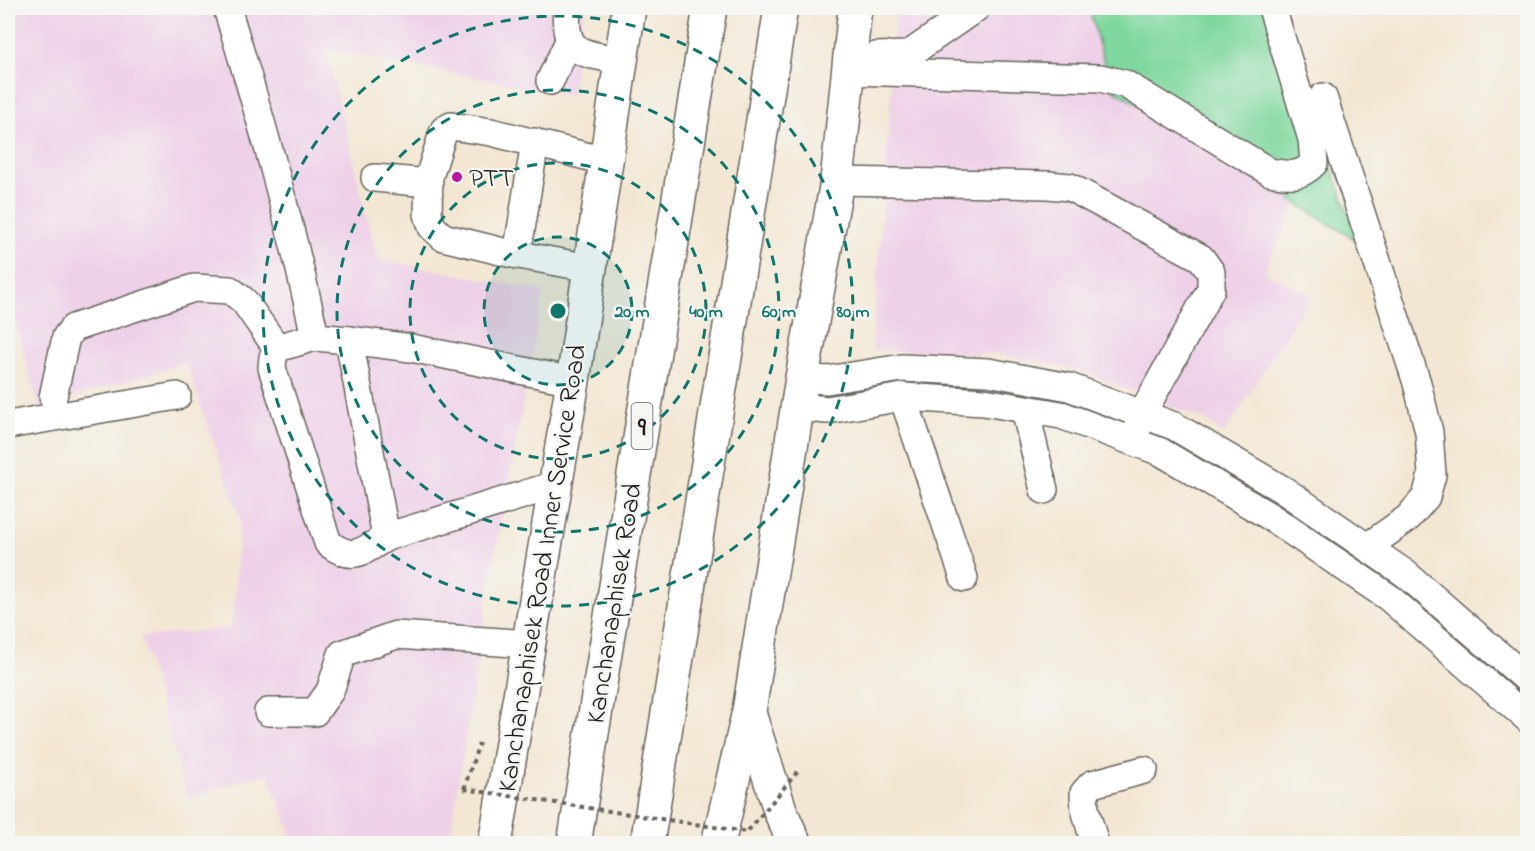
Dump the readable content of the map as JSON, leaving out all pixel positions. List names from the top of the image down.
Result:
{
  "streets": {
    "main road": ["9", "Kanchanaphisek Road Inner Service Road", "Kanchanaphisek Road"]
  },
  "places": ["PTT"],
  "rings": [
    "20 m",
    "40 m",
    "60 m",
    "80 m"
  ]
}
